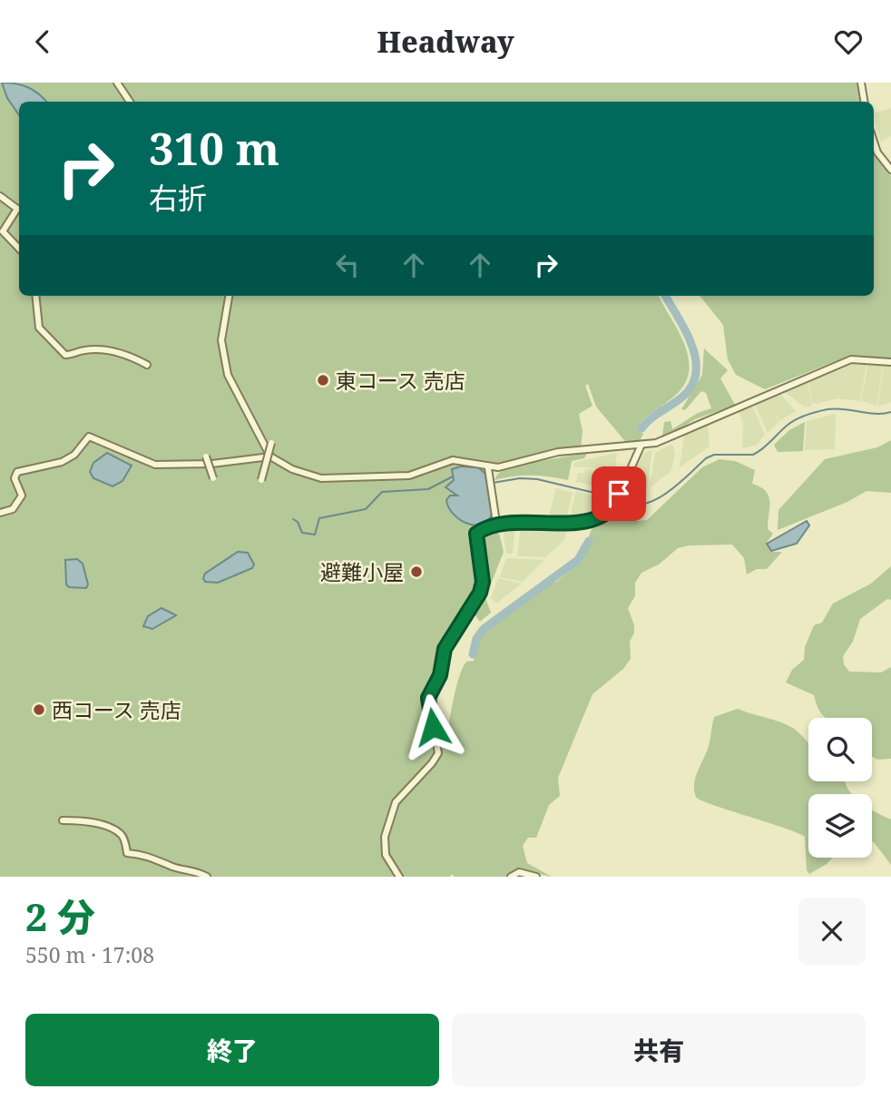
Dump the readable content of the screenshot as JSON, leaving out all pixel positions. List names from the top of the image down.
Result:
{
  "places": ["東コース 売店", "避難小屋", "西コース 売店"],
  "page": {
    "header": "Headway",
    "turn": ["310 m", "右折"],
    "heading": ["2 分", "550 m · 17:08"],
    "buttons": ["終了", "共有"]
  }
}
